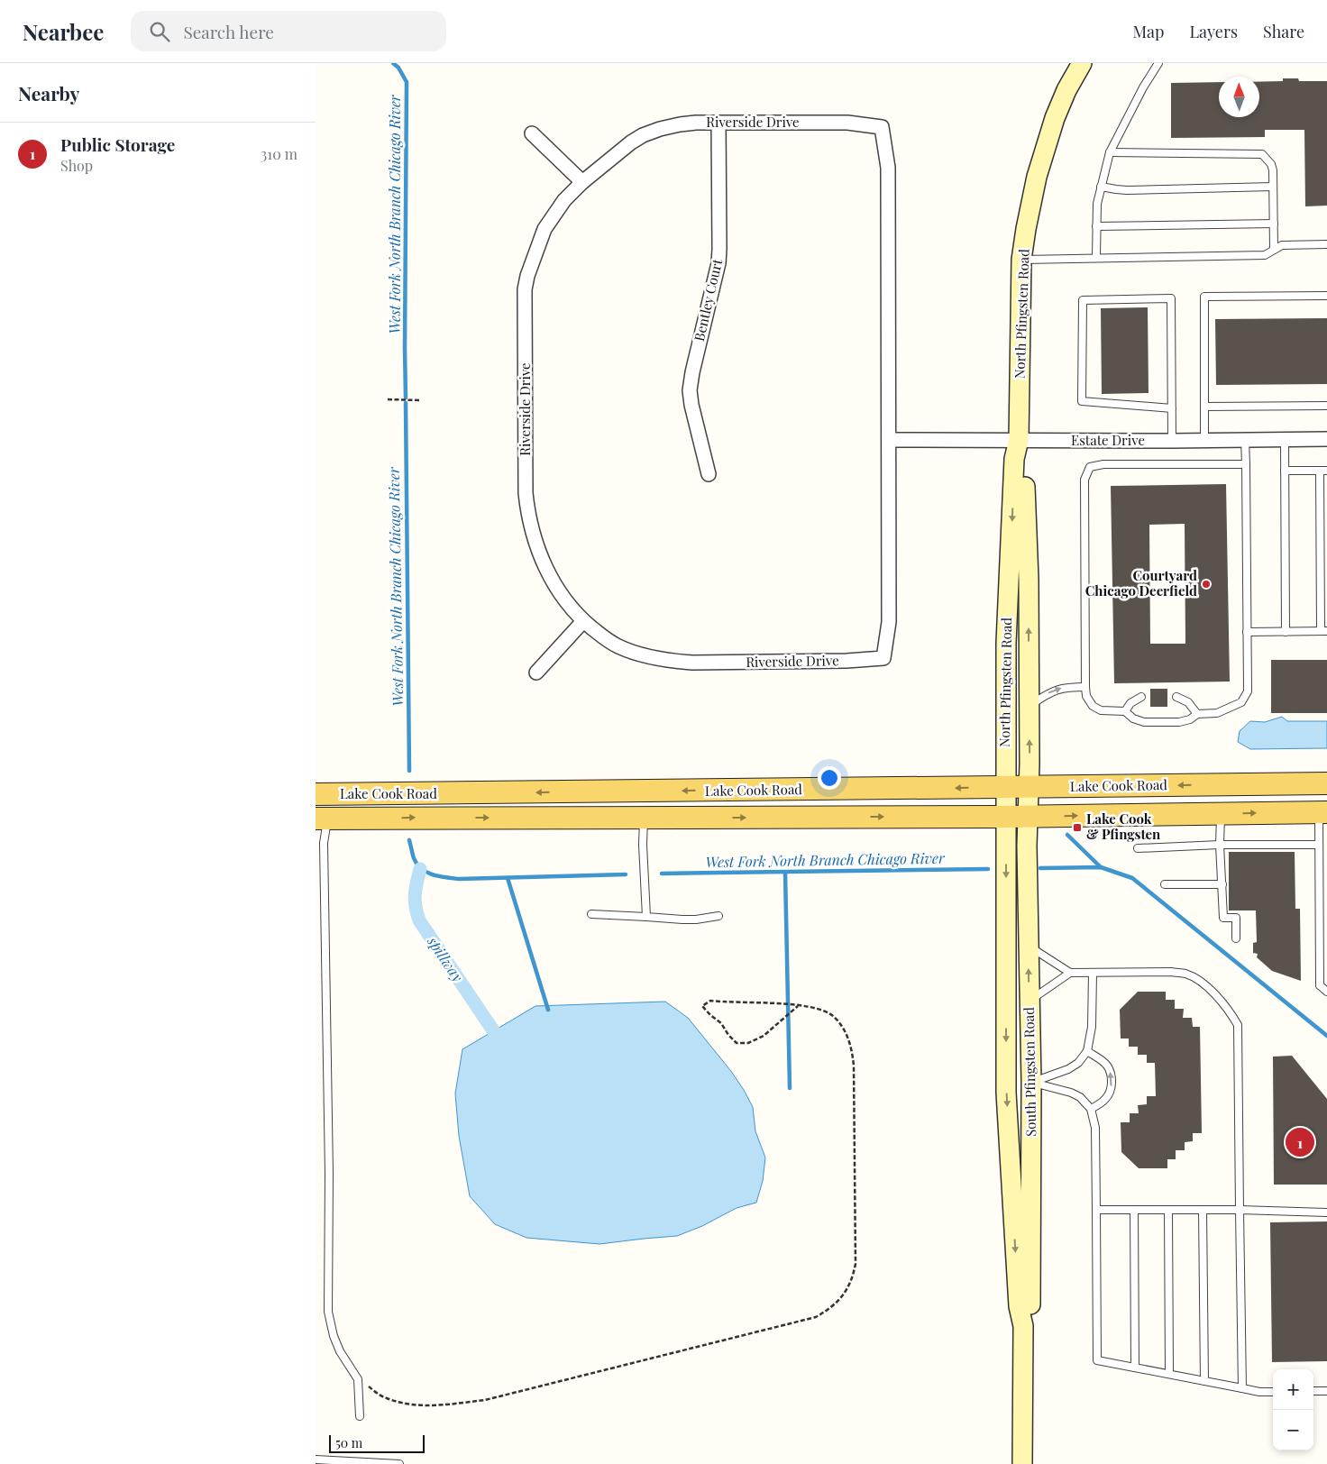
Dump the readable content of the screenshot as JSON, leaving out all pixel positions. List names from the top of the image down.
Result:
{
  "streets": {
    "main road": ["North Pfingsten Road", "Lake Cook Road", "South Pfingsten Road"],
    "street": ["Riverside Drive", "Bentley Court", "Estate Drive"]
  },
  "crossings": [
    ["Riverside Drive", "Bentley Court"],
    ["Riverside Drive", "Estate Drive"],
    ["North Pfingsten Road", "Estate Drive"],
    ["North Pfingsten Road", "Lake Cook Road"],
    ["North Pfingsten Road", "South Pfingsten Road"],
    ["Lake Cook Road", "South Pfingsten Road"]
  ],
  "water": ["West Fork North Branch Chicago River", "spillway"],
  "places": {
    "other": ["Courtyard Chicago Deerfield"],
    "transit": ["Lake Cook & Pfingsten"]
  },
  "scale_bar": "50 m",
  "north": "top",
  "page": {
    "header": "Nearbee",
    "search": "Search here",
    "nav": ["Map", "Layers", "Share"],
    "heading": "Nearby",
    "list": [
      {
        "mark": "1",
        "name": "Public Storage",
        "note": "Shop",
        "value": "310 m"
      }
    ],
    "pins": "1",
    "map_buttons": ["+", "−"],
    "scale": "50 m"
  }
}
